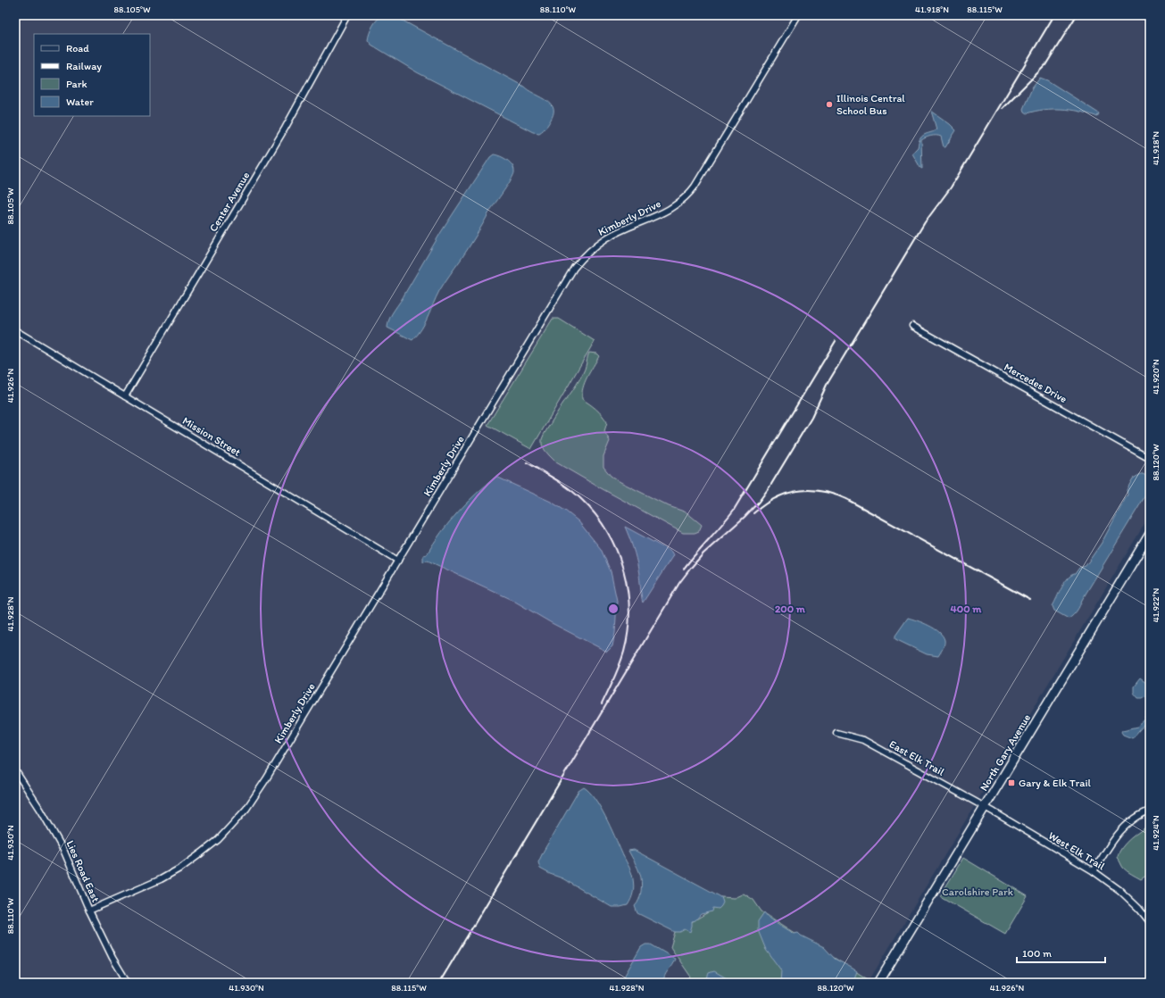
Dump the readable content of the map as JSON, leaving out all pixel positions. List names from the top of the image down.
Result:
{
  "streets": {
    "street": [
      "Center Avenue",
      "Kimberly Drive",
      "Mercedes Drive",
      "Mission Street",
      "North Gary Avenue",
      "East Elk Trail",
      "West Elk Trail",
      "Lies Road East"
    ]
  },
  "crossings": [
    ["Center Avenue", "Mission Street"],
    ["Kimberly Drive", "Mission Street"],
    ["Kimberly Drive", "Lies Road East"],
    ["North Gary Avenue", "East Elk Trail"],
    ["North Gary Avenue", "West Elk Trail"],
    ["East Elk Trail", "West Elk Trail"]
  ],
  "parks": ["Carolshire Park"],
  "places": {
    "other": ["Illinois Central School Bus"],
    "transit": ["Gary & Elk Trail"]
  },
  "legend": [
    "Road",
    "Railway",
    "Park",
    "Water"
  ],
  "scale_bar": "100 m",
  "coordinates": [
    "88.105°W",
    "88.110°W",
    "41.918°N",
    "88.115°W",
    "41.920°N",
    "41.926°N",
    "88.120°W",
    "41.922°N",
    "41.928°N",
    "41.924°N",
    "41.930°N"
  ],
  "rings": ["200 m", "400 m"]
}
